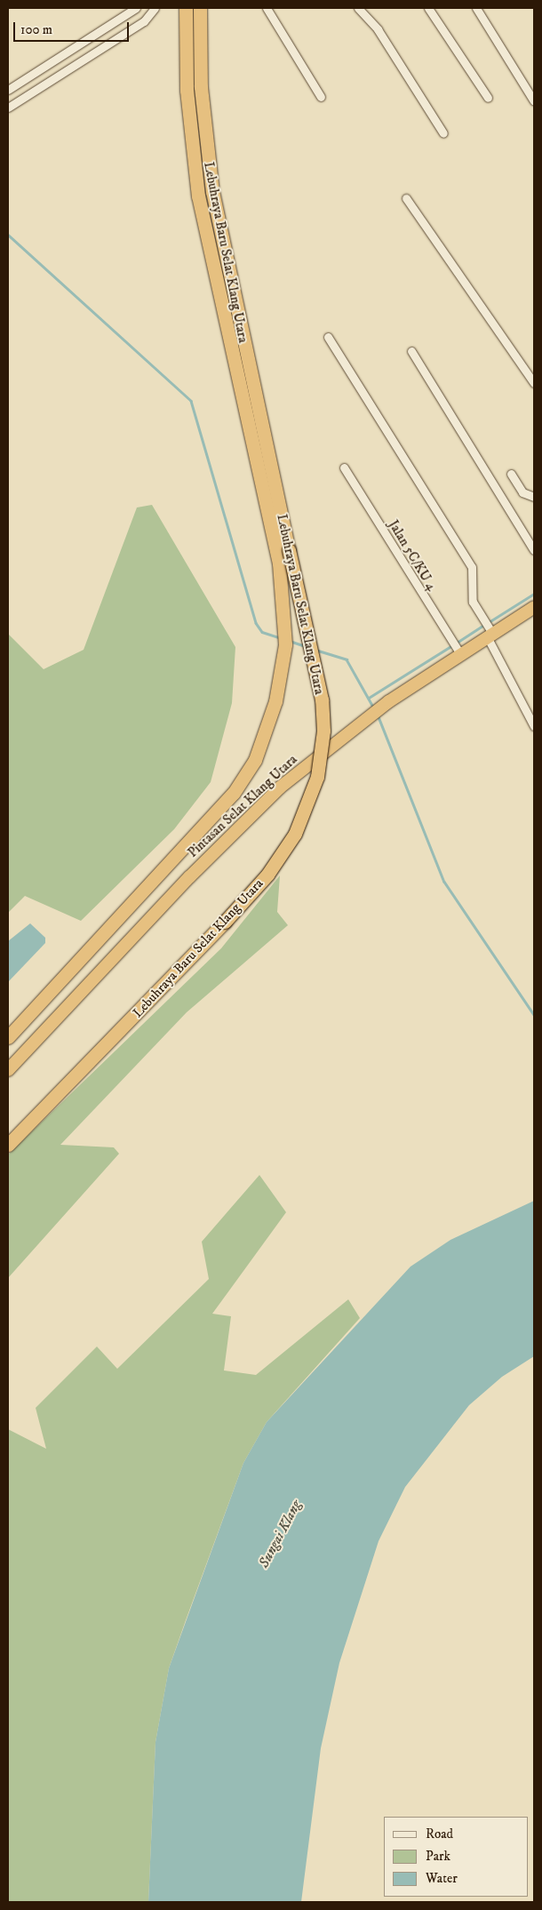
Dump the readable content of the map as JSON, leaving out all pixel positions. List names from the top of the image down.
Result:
{
  "streets": {
    "highway": ["Lebuhraya Baru Selat Klang Utara", "Pintasan Selat Klang Utara"],
    "street": ["Jalan 5C/KU 4"]
  },
  "crossings": [
    ["Jalan 5C/KU 4", "Pintasan Selat Klang Utara"]
  ],
  "water": ["Sungai Klang"],
  "legend": ["Road", "Park", "Water"],
  "scale_bar": "100 m"
}
